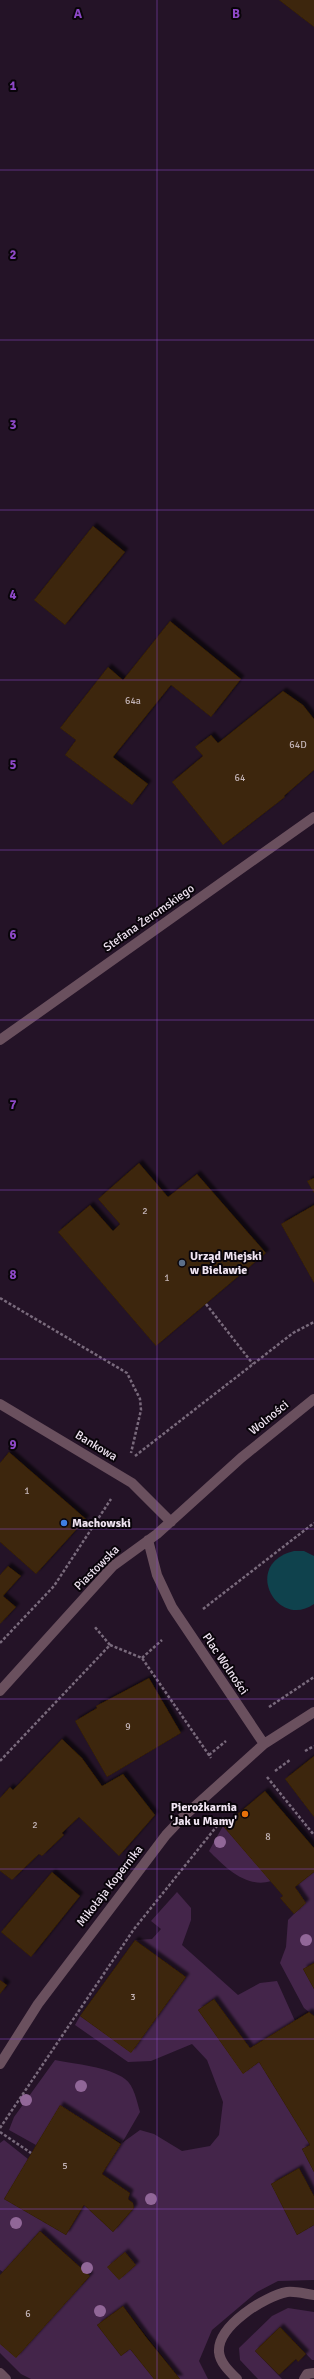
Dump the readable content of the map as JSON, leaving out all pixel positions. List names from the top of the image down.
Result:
{
  "streets": {
    "street": [
      "Stefana Żeromskiego",
      "Wolności",
      "Bankowa",
      "Piastowska",
      "Plac Wolności",
      "Mikołaja Kopernika"
    ]
  },
  "crossings": [
    ["Wolności", "Piastowska"],
    ["Bankowa", "Piastowska"],
    ["Piastowska", "Plac Wolności"],
    ["Plac Wolności", "Mikołaja Kopernika"]
  ],
  "places": ["Urząd Miejski w Bielawie", "Machowski", "Pierożkarnia 'Jak u Mamy'"],
  "house_numbers": [
    "64a",
    "64D",
    "64",
    "2",
    "1",
    "1",
    "9",
    "2",
    "8",
    "3",
    "5",
    "6"
  ],
  "grid": {
    "columns": ["A", "B"],
    "rows": [
      "1",
      "2",
      "3",
      "4",
      "5",
      "6",
      "7",
      "8",
      "9"
    ]
  }
}
